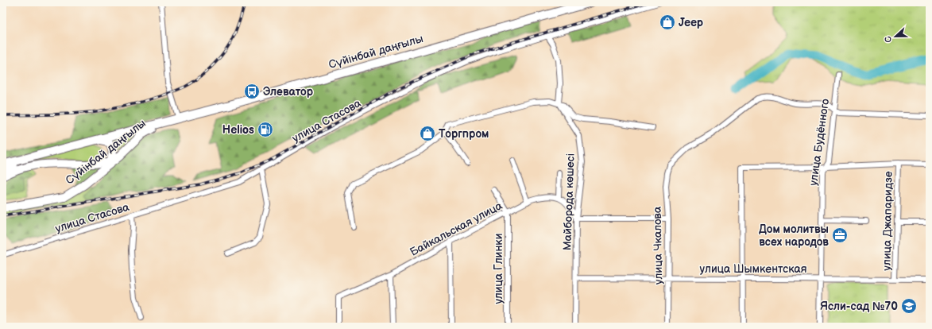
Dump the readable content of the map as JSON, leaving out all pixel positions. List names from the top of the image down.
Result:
{
  "streets": {
    "main road": ["Сүйінбай даңғылы"],
    "street": [
      "улица Стасова",
      "улица Будённого",
      "Майборода көшесі",
      "улица Джапаридзе",
      "Байкальская улица",
      "улица Чкалова",
      "улица Глинки",
      "улица Шымкентская"
    ]
  },
  "crossings": [
    ["улица Будённого", "улица Чкалова"],
    ["улица Будённого", "улица Шымкентская"],
    ["Майборода көшесі", "улица Шымкентская"],
    ["улица Джапаридзе", "улица Шымкентская"],
    ["Байкальская улица", "улица Глинки"],
    ["улица Чкалова", "улица Шымкентская"]
  ],
  "places": {
    "shop": ["Jeep", "Торгпром"],
    "bus stop": ["Элеватор"],
    "fuel station": ["Helios"],
    "office": ["Дом молитвы всех народов"],
    "school or university": ["Ясли-сад №70"]
  },
  "north": "left"
}
